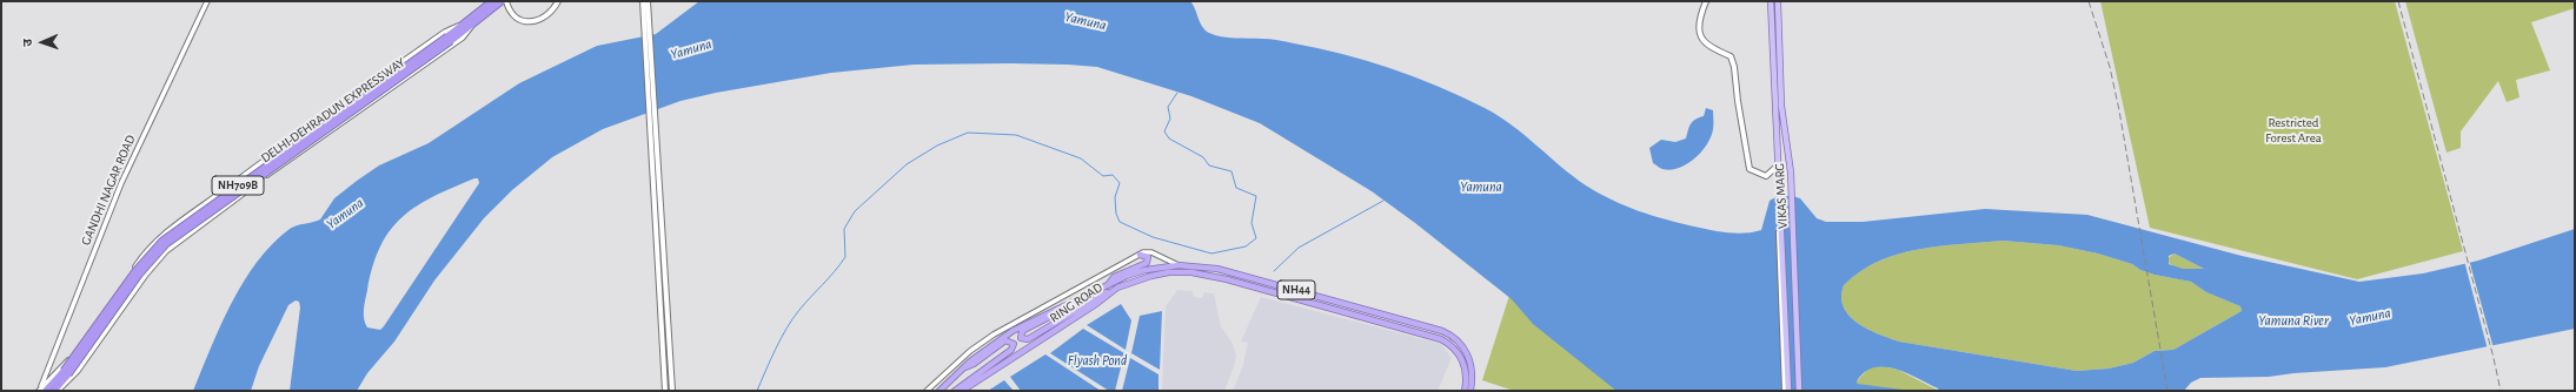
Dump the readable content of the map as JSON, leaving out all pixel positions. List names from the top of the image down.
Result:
{
  "streets": {
    "highway": [
      "DELHI-DEHRADUN EXPRESSWAY",
      "NH709B",
      "NH44",
      "RING ROAD"
    ],
    "main road": ["VIKAS MARG"],
    "street": ["GANDHI NAGAR ROAD"]
  },
  "crossings": [
    ["DELHI-DEHRADUN EXPRESSWAY", "GANDHI NAGAR ROAD"],
    ["NH44", "RING ROAD"]
  ],
  "water": ["Yamuna", "Yamuna River", "Flyash Pond"],
  "parks": ["Restricted Forest Area"],
  "north": "left"
}
